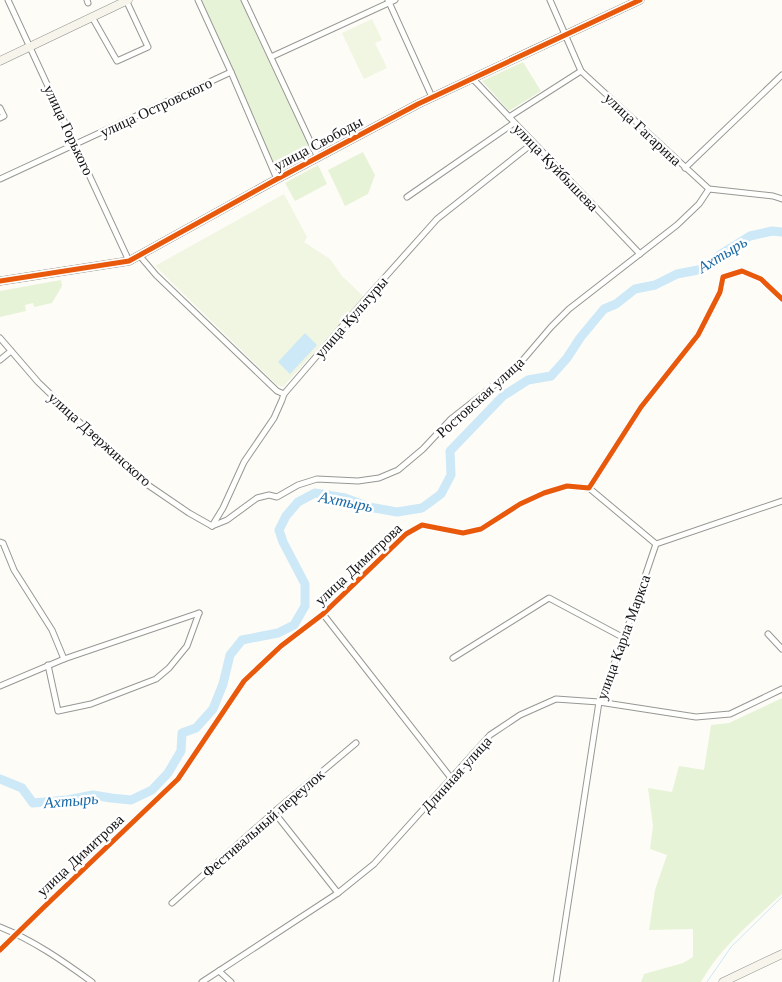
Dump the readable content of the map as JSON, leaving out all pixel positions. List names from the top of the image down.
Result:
{
  "streets": {
    "street": [
      "улица Островского",
      "улица Гагарина",
      "улица Горького",
      "улица Свободы",
      "улица Куйбышева",
      "улица Культуры",
      "Ростовская улица",
      "улица Дзержинского",
      "улица Димитрова",
      "улица Карла Маркса",
      "Длинная улица",
      "Фестивальный переулок"
    ]
  },
  "crossings": [
    ["улица Островского", "улица Горького"],
    ["улица Гагарина", "улица Свободы"],
    ["улица Гагарина", "Ростовская улица"],
    ["улица Горького", "улица Свободы"],
    ["улица Свободы", "улица Куйбышева"],
    ["улица Куйбышева", "улица Культуры"],
    ["улица Куйбышева", "Ростовская улица"],
    ["улица Культуры", "Ростовская улица"],
    ["улица Культуры", "улица Дзержинского"],
    ["Ростовская улица", "улица Дзержинского"],
    ["улица Карла Маркса", "Длинная улица"]
  ],
  "water": ["Ахтырь"]
}
